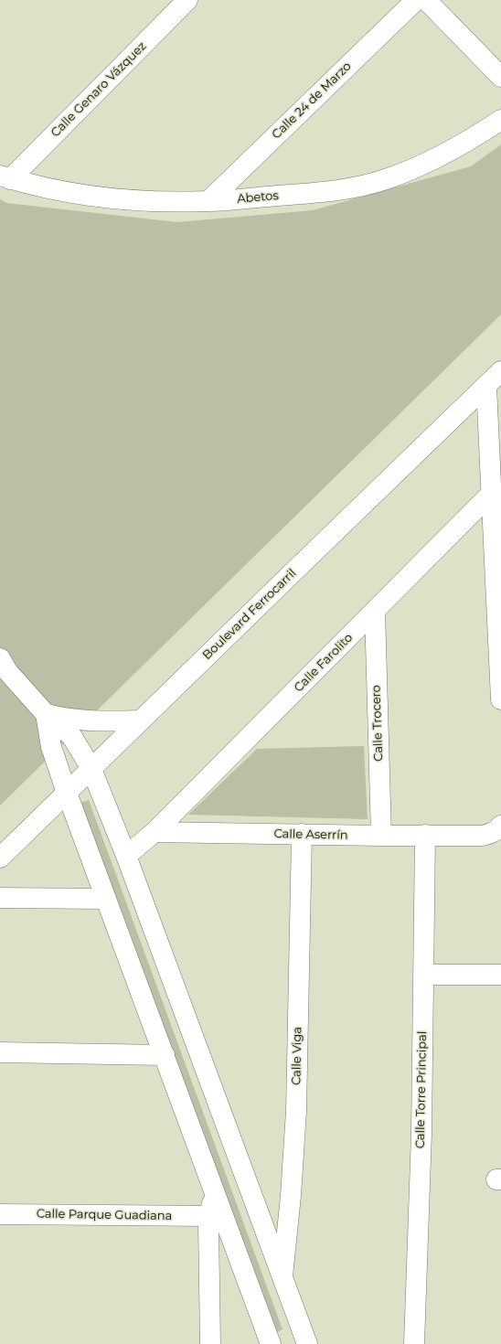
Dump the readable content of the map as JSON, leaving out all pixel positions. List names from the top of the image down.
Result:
{
  "streets": {
    "street": [
      "Calle Genaro Vázquez",
      "Calle 24 de Marzo",
      "Abetos",
      "Boulevard Ferrocarril",
      "Calle Farolito",
      "Calle Trocero",
      "Calle Aserrín",
      "Calle Viga",
      "Calle Torre Principal",
      "Calle Parque Guadiana"
    ]
  },
  "crossings": [
    ["Calle Genaro Vázquez", "Abetos"],
    ["Calle 24 de Marzo", "Abetos"],
    ["Calle Farolito", "Calle Trocero"],
    ["Calle Farolito", "Calle Aserrín"],
    ["Calle Trocero", "Calle Aserrín"],
    ["Calle Aserrín", "Calle Viga"],
    ["Calle Aserrín", "Calle Torre Principal"]
  ]
}
